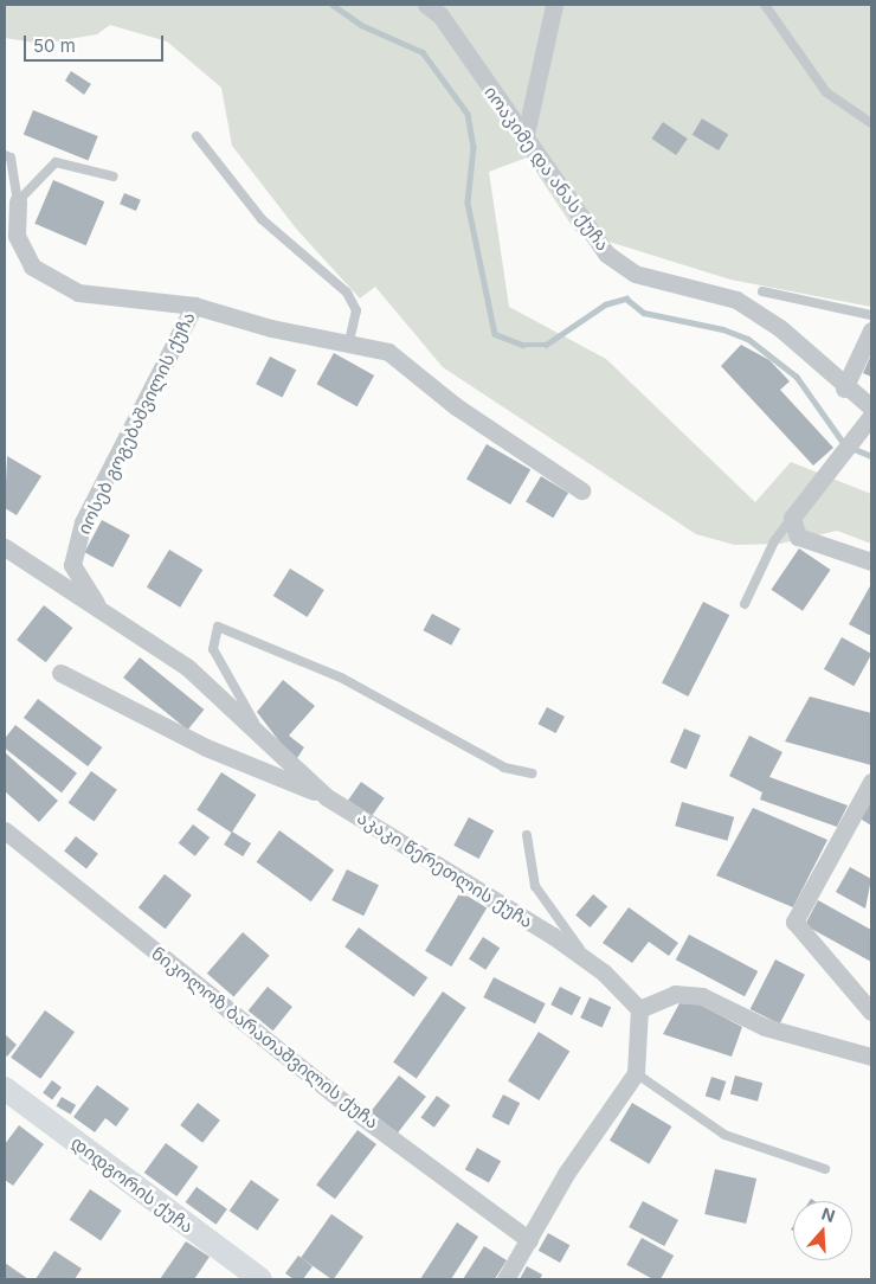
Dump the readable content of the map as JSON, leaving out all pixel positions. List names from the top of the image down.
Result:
{
  "streets": {
    "street": [
      "იოაკიმე და ანას ქუჩა",
      "იოსებ გოგებაშვილის ქუჩა",
      "აკაკი წერეთლის ქუჩა",
      "ნიკოლოზ ბარათაშვილის ქუჩა",
      "დიდგორის ქუჩა"
    ]
  },
  "crossings": [
    ["იოსებ გოგებაშვილის ქუჩა", "აკაკი წერეთლის ქუჩა"]
  ],
  "scale_bar": "50 m",
  "north": "top"
}
